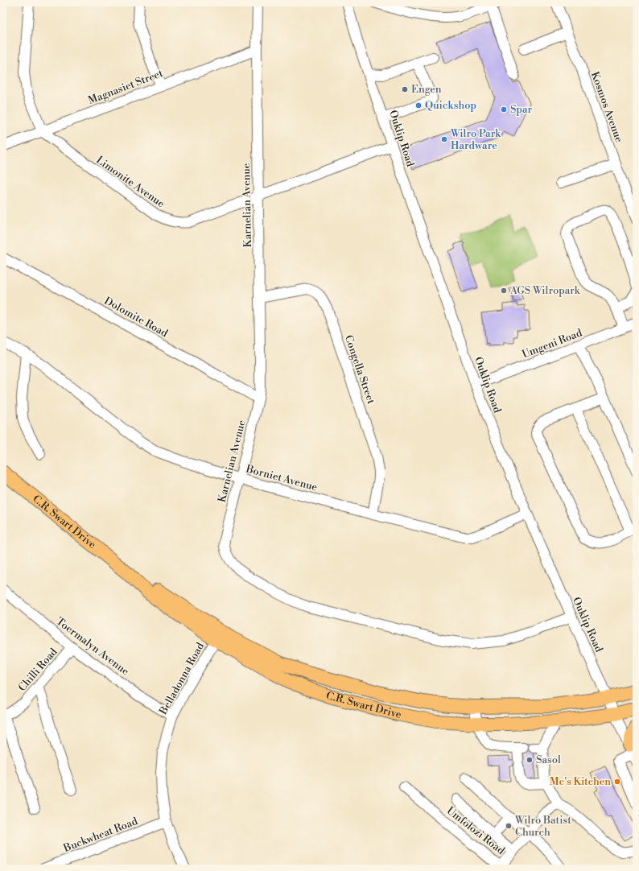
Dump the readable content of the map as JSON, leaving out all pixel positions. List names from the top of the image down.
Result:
{
  "streets": {
    "main road": ["C.R. Swart Drive"],
    "street": [
      "Magnasiet Street",
      "Kosmos Avenue",
      "Ouklip Road",
      "Limonite Avenue",
      "Karnelian Avenue",
      "Dolomite Road",
      "Umgeni Road",
      "Congella Street",
      "Borniet Avenue",
      "Toermalyn Avenue",
      "Chilli Road",
      "Belladonna Road",
      "Umfolozi Road",
      "Buckwheat Road"
    ]
  },
  "crossings": [
    ["Magnasiet Street", "Limonite Avenue"],
    ["Magnasiet Street", "Karnelian Avenue"],
    ["Ouklip Road", "Limonite Avenue"],
    ["Ouklip Road", "Karnelian Avenue"],
    ["Ouklip Road", "Umgeni Road"],
    ["Ouklip Road", "Borniet Avenue"],
    ["Ouklip Road", "C.R. Swart Drive"],
    ["Limonite Avenue", "Karnelian Avenue"],
    ["Karnelian Avenue", "Dolomite Road"],
    ["Karnelian Avenue", "Congella Street"],
    ["Karnelian Avenue", "Borniet Avenue"],
    ["Congella Street", "Borniet Avenue"],
    ["C.R. Swart Drive", "Belladonna Road"],
    ["Toermalyn Avenue", "Chilli Road"],
    ["Toermalyn Avenue", "Belladonna Road"],
    ["Belladonna Road", "Buckwheat Road"]
  ],
  "places": [
    "Engen",
    "Quickshop",
    "Spar",
    "Wilro Park Hardware",
    "AGS Wilropark",
    "Sasol",
    "Mc's Kitchen",
    "Wilro Batist Church"
  ]
}
